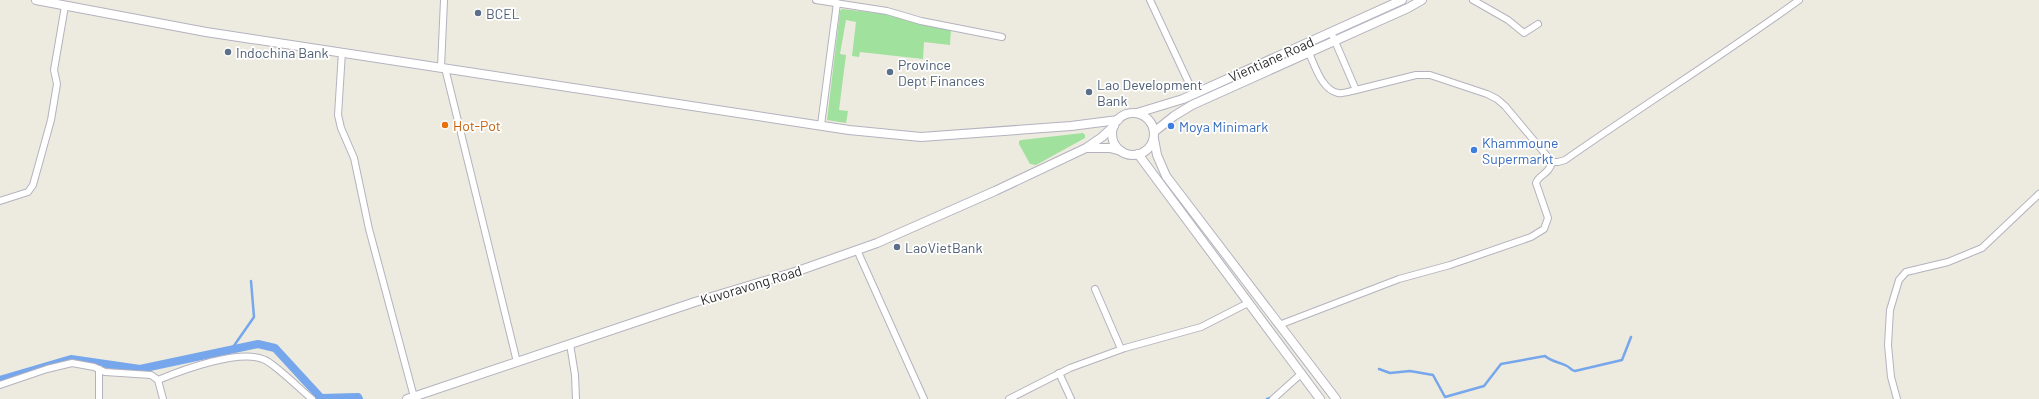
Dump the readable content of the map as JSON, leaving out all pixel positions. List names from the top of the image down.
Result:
{
  "streets": {
    "street": ["Vientiane Road", "Kuvoravong Road"]
  },
  "crossings": [
    ["Vientiane Road", "Kuvoravong Road"]
  ],
  "places": [
    "BCEL",
    "Indochina Bank",
    "Province Dept Finances",
    "Lao Development Bank",
    "Hot-Pot",
    "Moya Minimark",
    "Khammoune Supermarkt",
    "LaoVietBank"
  ]
}
